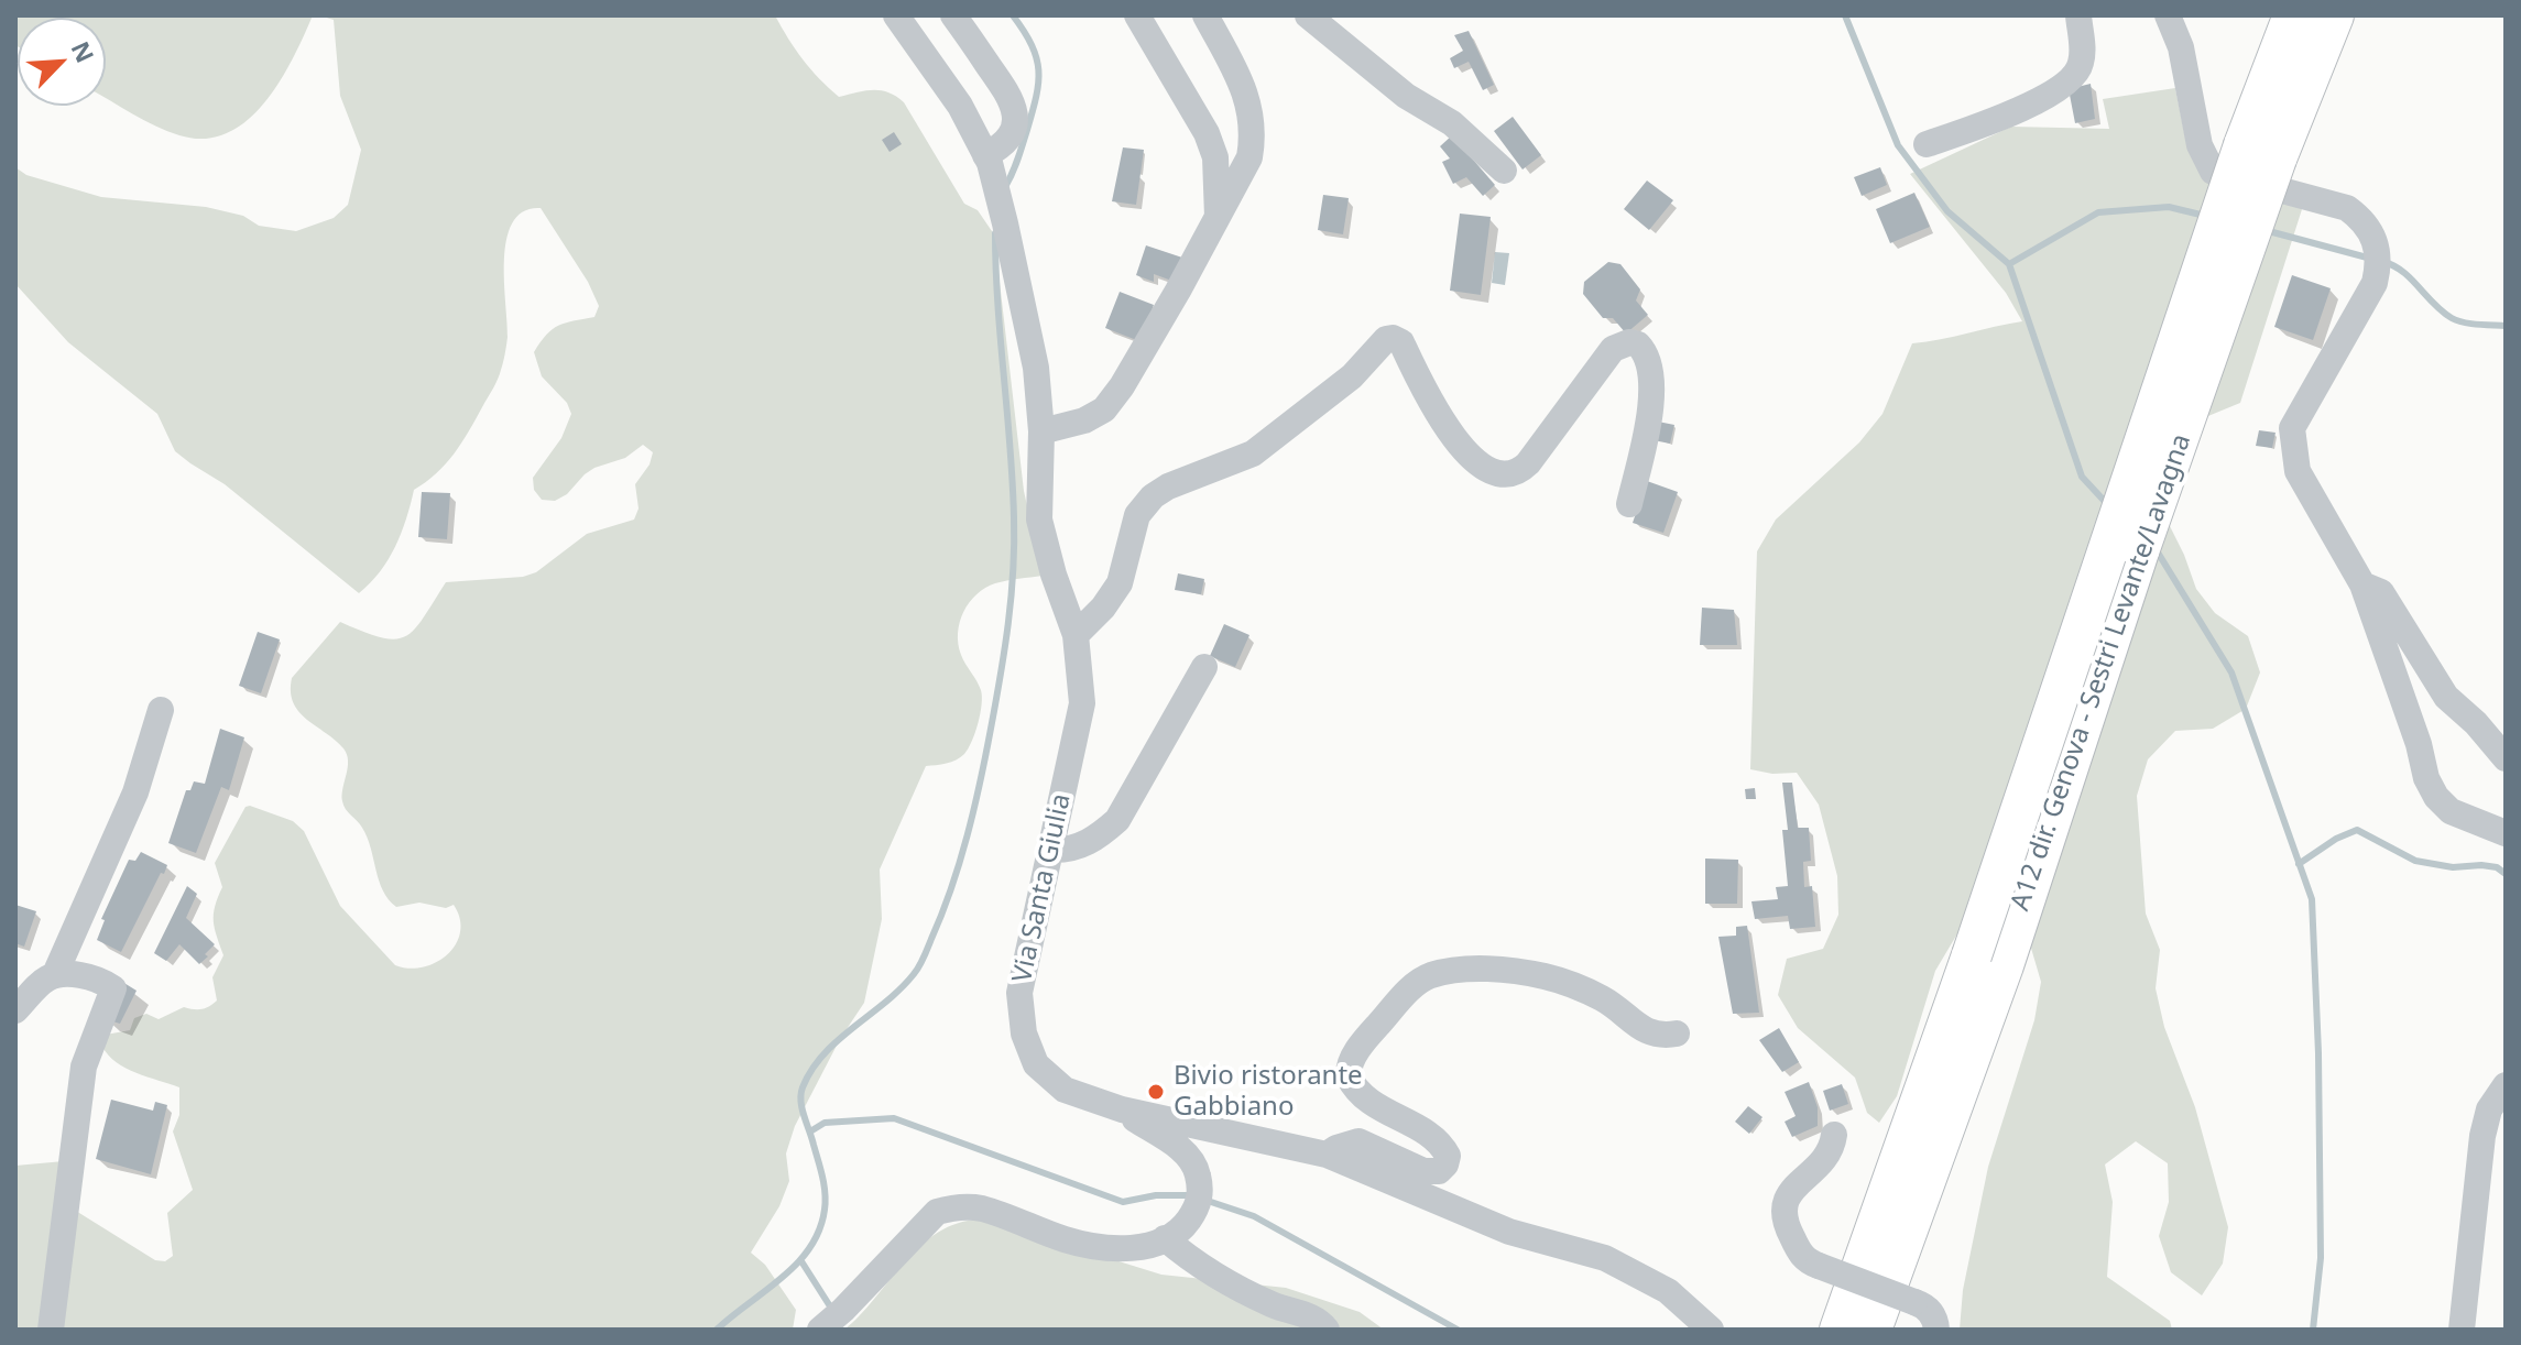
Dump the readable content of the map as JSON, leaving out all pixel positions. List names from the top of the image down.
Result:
{
  "streets": {
    "highway": ["A12 dir. Genova - Sestri Levante/Lavagna"],
    "street": ["Via Santa Giulia"]
  },
  "places": ["Bivio ristorante Gabbiano"],
  "north": "top right"
}
